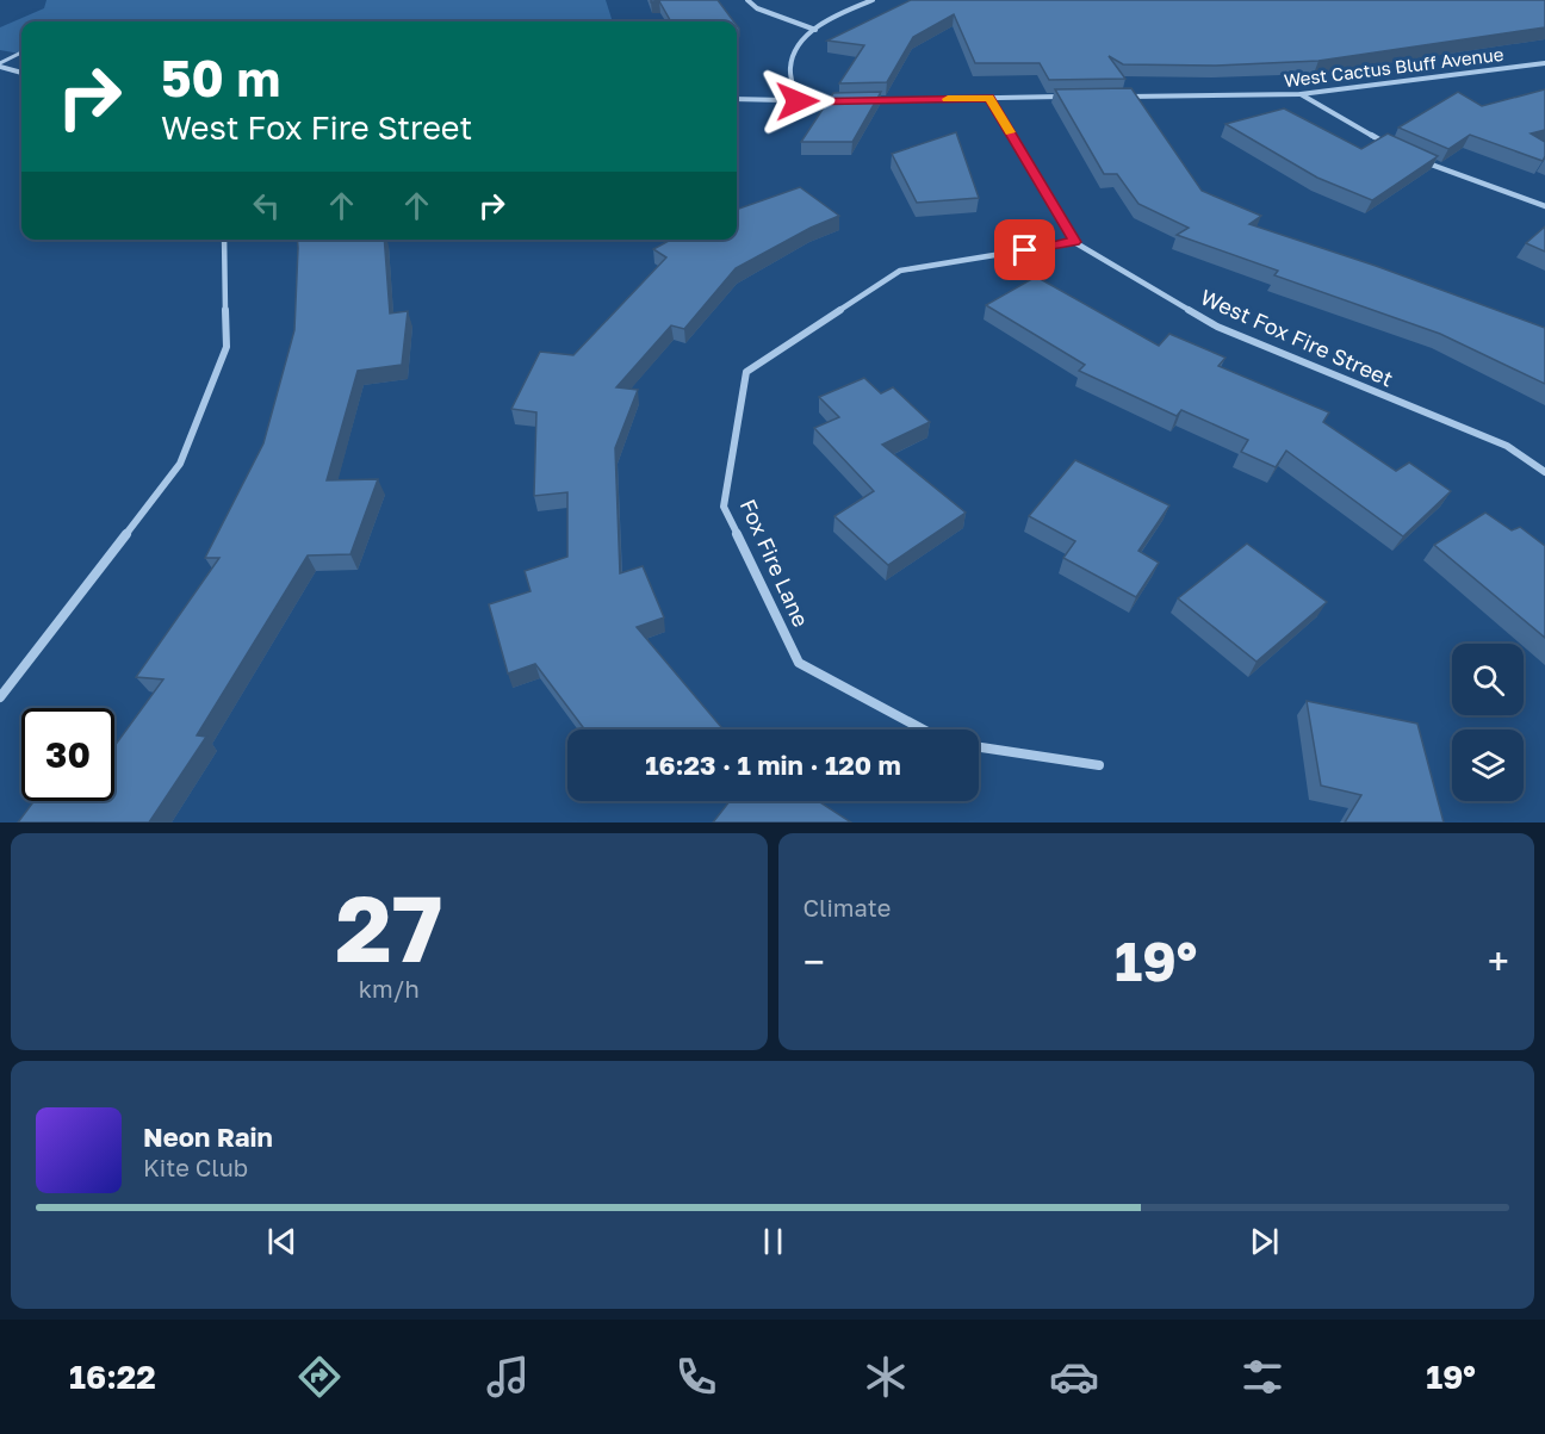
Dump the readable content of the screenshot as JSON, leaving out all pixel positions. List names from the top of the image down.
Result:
{
  "streets": {
    "street": ["West Cactus Bluff Avenue", "West Fox Fire Street", "Fox Fire Lane"]
  },
  "crossings": [
    ["West Fox Fire Street", "Fox Fire Lane"]
  ],
  "page": {
    "turn": ["50 m", "West Fox Fire Street"],
    "limit": "30",
    "trip": "16:23 · 1 min · 120 m",
    "tile": [
      ["27", "km/h"],
      "Climate"
    ],
    "heat": ["−", "19°", "+"],
    "song": ["Neon Rain", "Kite Club"],
    "tabs": ["16:22", "19°"]
  }
}
